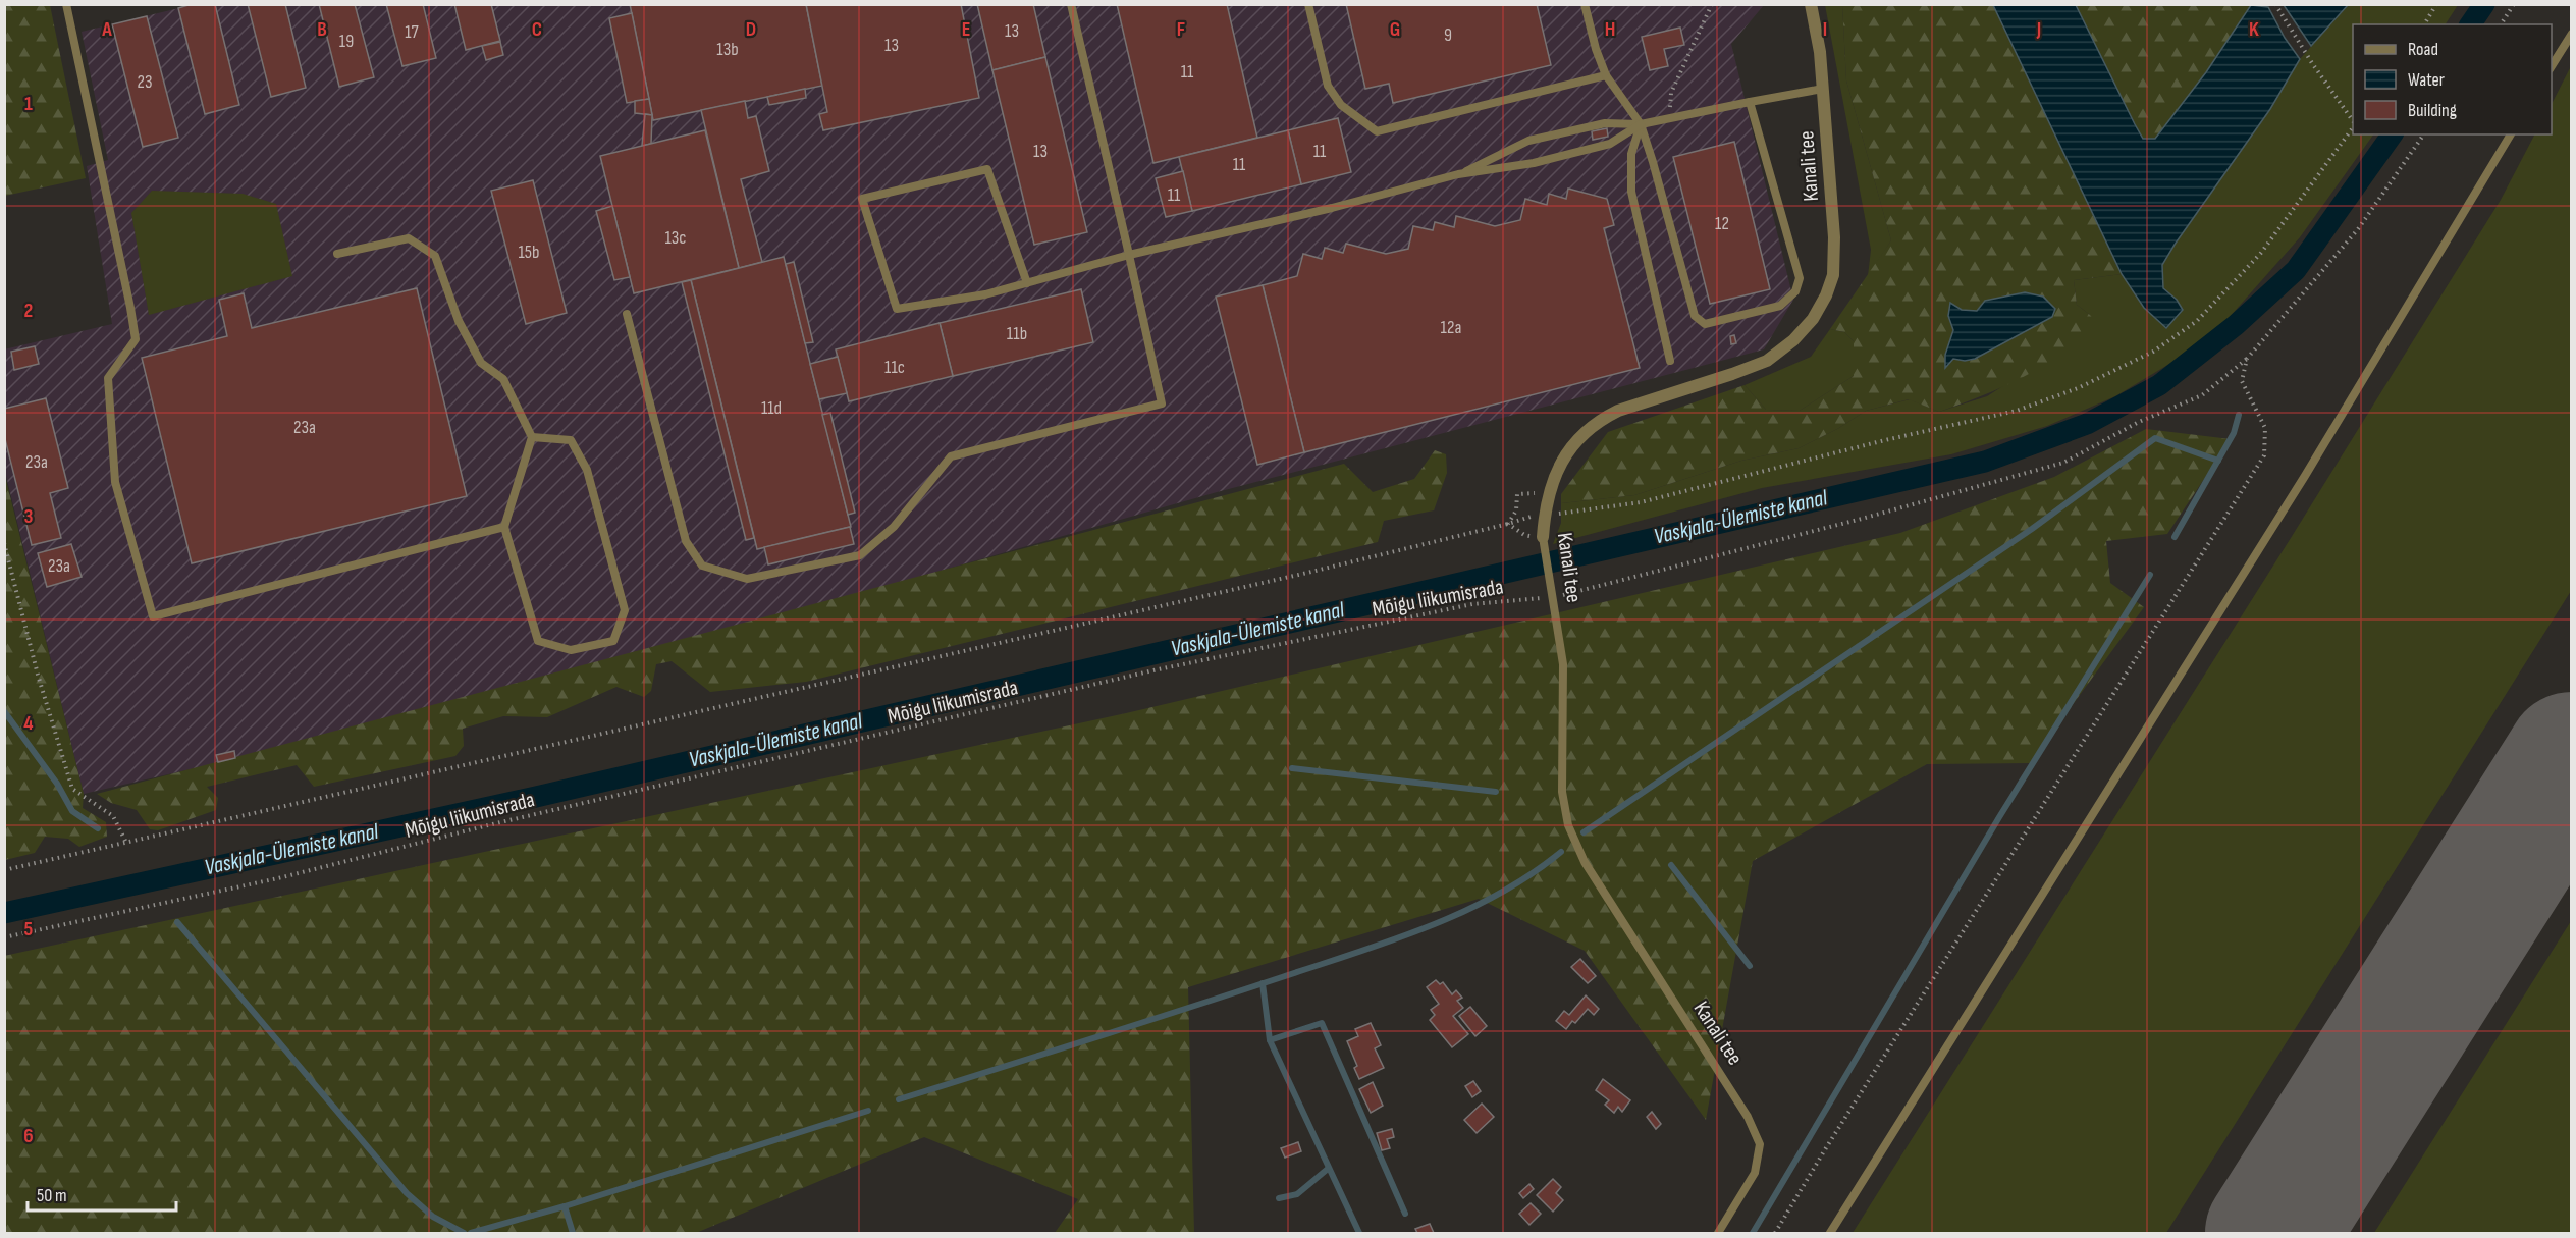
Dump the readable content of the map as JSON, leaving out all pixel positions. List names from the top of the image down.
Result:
{
  "streets": {
    "street": ["Kanali tee"],
    "path": ["Mõigu liikumisrada"]
  },
  "crossings": [
    ["Kanali tee", "Mõigu liikumisrada"]
  ],
  "water": ["Vaskjala-Ülemiste kanal"],
  "house_numbers": [
    "13",
    "17",
    "9",
    "19",
    "13",
    "13b",
    "11",
    "23",
    "13",
    "11",
    "11",
    "11",
    "12",
    "13c",
    "15b",
    "12a",
    "11b",
    "11c",
    "11d",
    "23a",
    "23a",
    "23a"
  ],
  "legend": ["Road", "Water", "Building"],
  "scale_bar": "50 m",
  "grid": {
    "columns": [
      "A",
      "B",
      "C",
      "D",
      "E",
      "F",
      "G",
      "H",
      "I",
      "J",
      "K"
    ],
    "rows": [
      "1",
      "2",
      "3",
      "4",
      "5",
      "6"
    ]
  }
}
